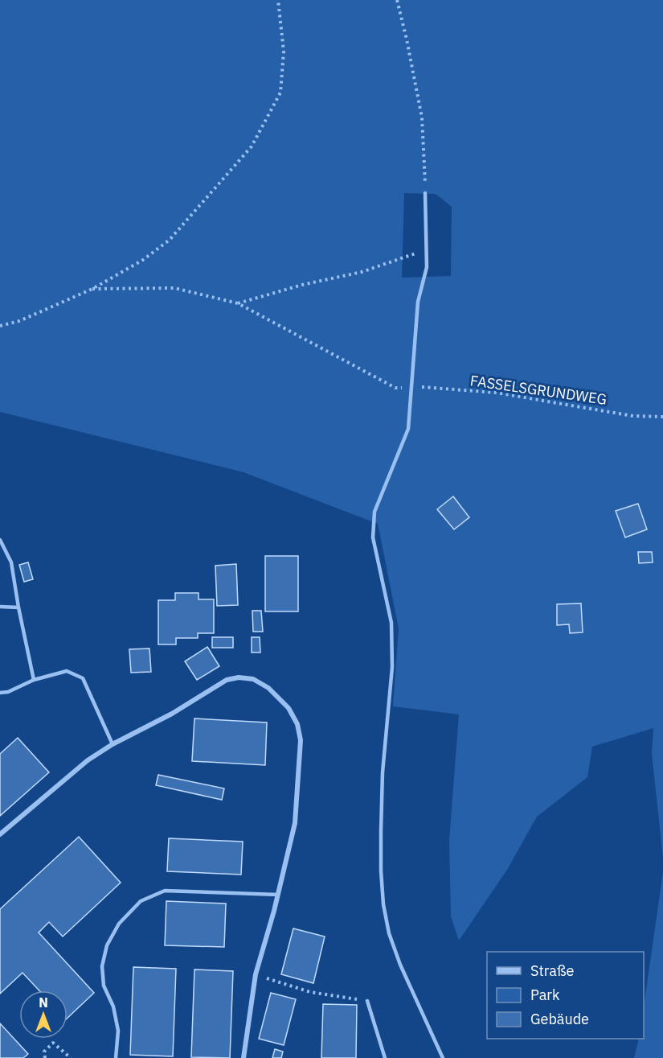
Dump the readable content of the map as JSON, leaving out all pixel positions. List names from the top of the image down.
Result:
{
  "streets": {
    "path": ["FASSELSGRUNDWEG"]
  },
  "legend": ["Straße", "Park", "Gebäude"],
  "north": "top"
}
